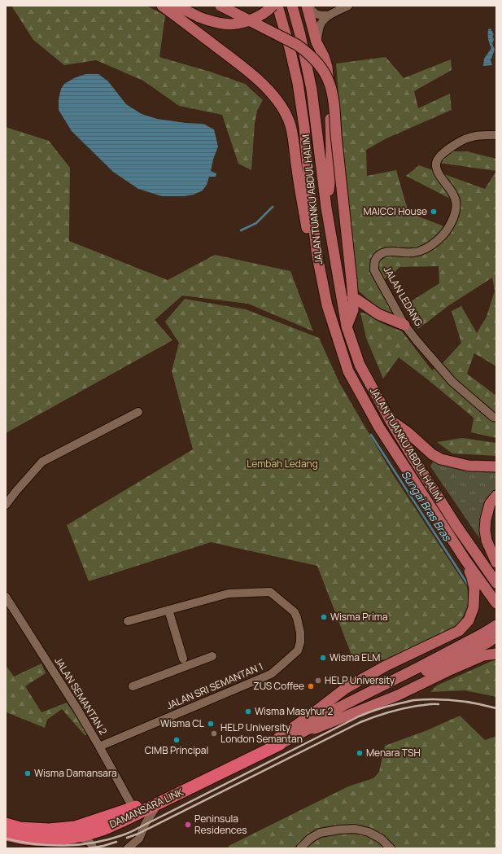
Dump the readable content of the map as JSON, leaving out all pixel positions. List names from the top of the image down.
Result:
{
  "streets": {
    "highway": ["DAMANSARA LINK"],
    "main road": ["JALAN TUANKU ABDUL HALIM"],
    "street": ["JALAN LEDANG", "JALAN SRI SEMANTAN 1", "JALAN SEMANTAN 2"]
  },
  "crossings": [
    ["JALAN SRI SEMANTAN 1", "JALAN SEMANTAN 2"],
    ["JALAN SEMANTAN 2", "DAMANSARA LINK"]
  ],
  "water": ["Sungai Bras Bras"],
  "parks": ["Lembah Ledang"],
  "places": [
    "MAICCI House",
    "Wisma Prima",
    "Wisma ELM",
    "HELP University",
    "ZUS Coffee",
    "Wisma Masyhur 2",
    "Wisma CL",
    "HELP University London Semantan",
    "CIMB Principal",
    "Menara TSH",
    "Wisma Damansara",
    "Peninsula Residences"
  ]
}
